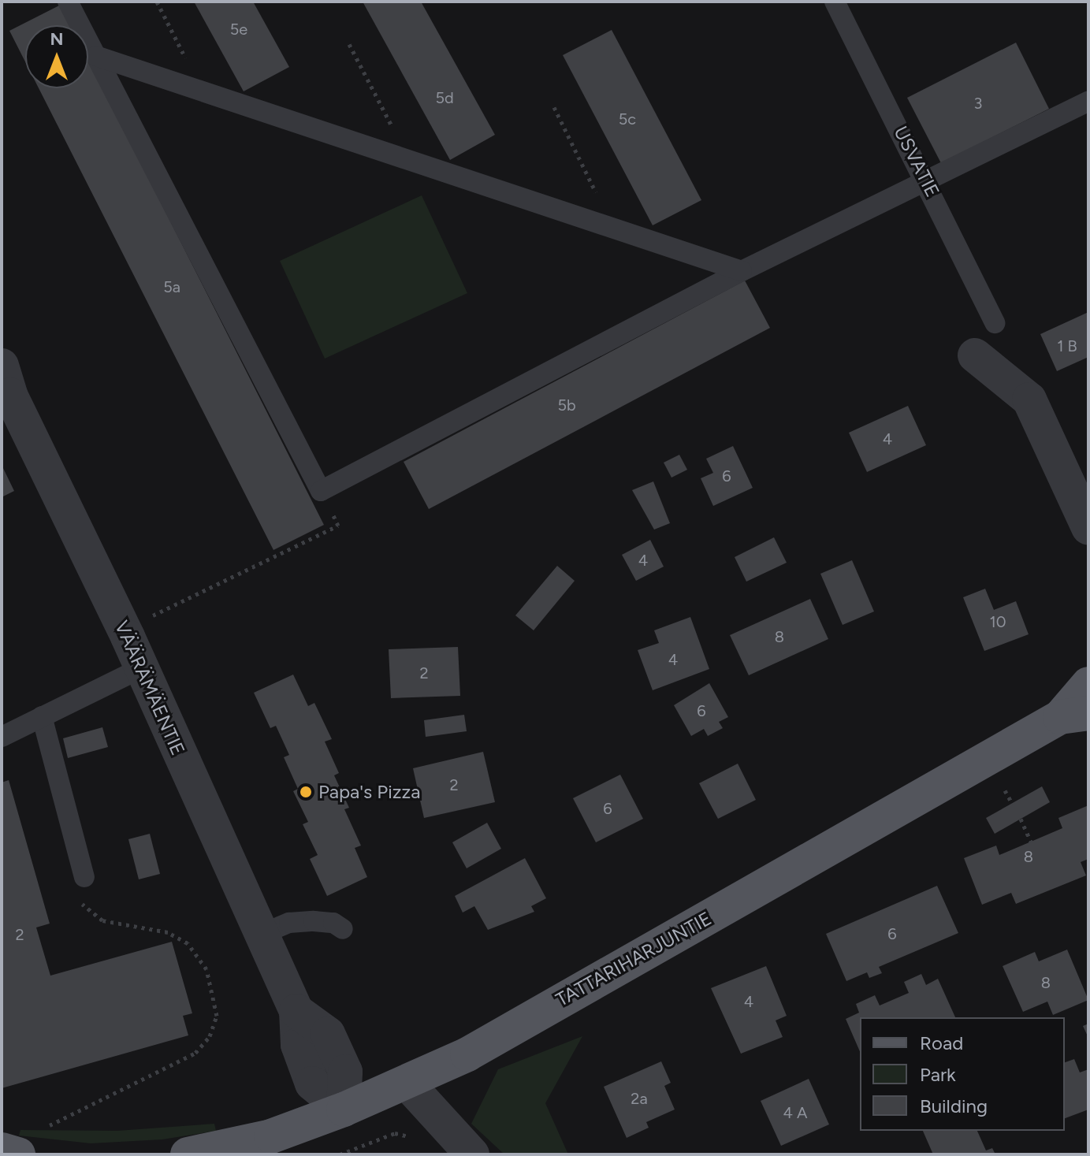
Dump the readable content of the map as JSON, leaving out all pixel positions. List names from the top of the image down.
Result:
{
  "streets": {
    "main road": ["TATTARIHARJUNTIE"],
    "street": ["VÄÄRÄMÄENTIE"],
    "lane": ["USVATIE"]
  },
  "crossings": [
    ["VÄÄRÄMÄENTIE", "TATTARIHARJUNTIE"]
  ],
  "places": ["Papa's Pizza"],
  "house_numbers": [
    "5e",
    "5d",
    "3",
    "5c",
    "5a",
    "1 B",
    "5b",
    "4",
    "6",
    "4",
    "10",
    "8",
    "4",
    "2",
    "6",
    "2",
    "6",
    "8",
    "6",
    "2",
    "8",
    "4",
    "2a",
    "4 A"
  ],
  "legend": ["Road", "Park", "Building"],
  "north": "top"
}
